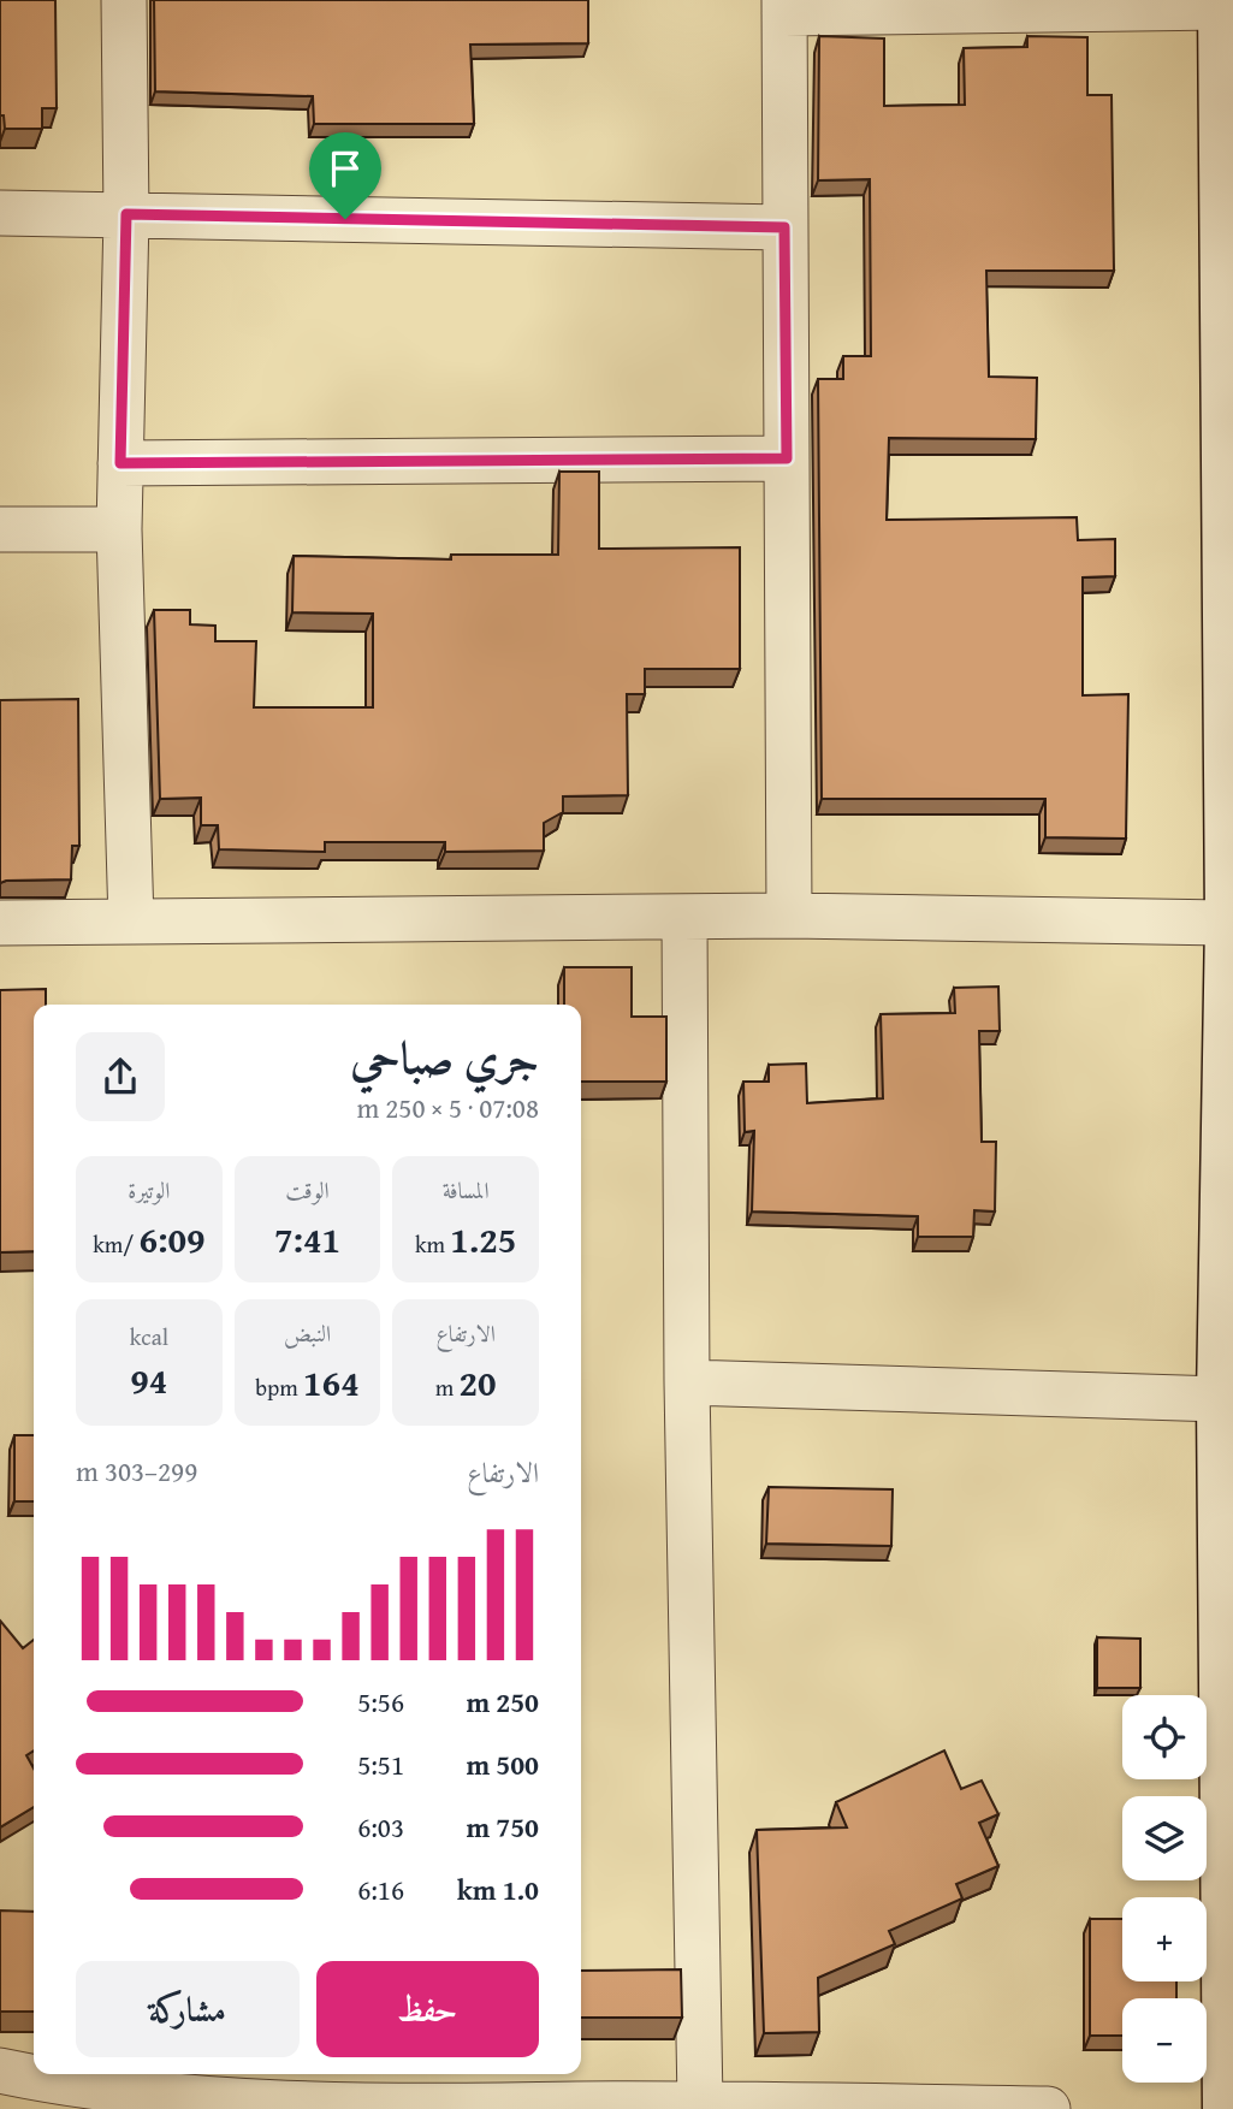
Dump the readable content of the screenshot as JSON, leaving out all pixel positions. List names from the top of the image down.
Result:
{
  "page": {
    "heading": ["جري صباحي", "07:08 · 5 × 250 m"],
    "stats": [
      ["المسافة", "1.25 km"],
      ["الوقت", "7:41"],
      ["الوتيرة", "6:09 /km"],
      ["الارتفاع", "20 m"],
      ["النبض", "164 bpm"],
      ["kcal", "94"]
    ],
    "chart": ["الارتفاع", "299–303 m"],
    "list": [
      {
        "name": "250 m",
        "note": "5:56"
      },
      {
        "name": "500 m",
        "note": "5:51"
      },
      {
        "name": "750 m",
        "note": "6:03"
      },
      {
        "name": "1.0 km",
        "note": "6:16"
      }
    ],
    "map_buttons": ["+", "−"],
    "buttons": ["حفظ", "مشاركة"]
  }
}
